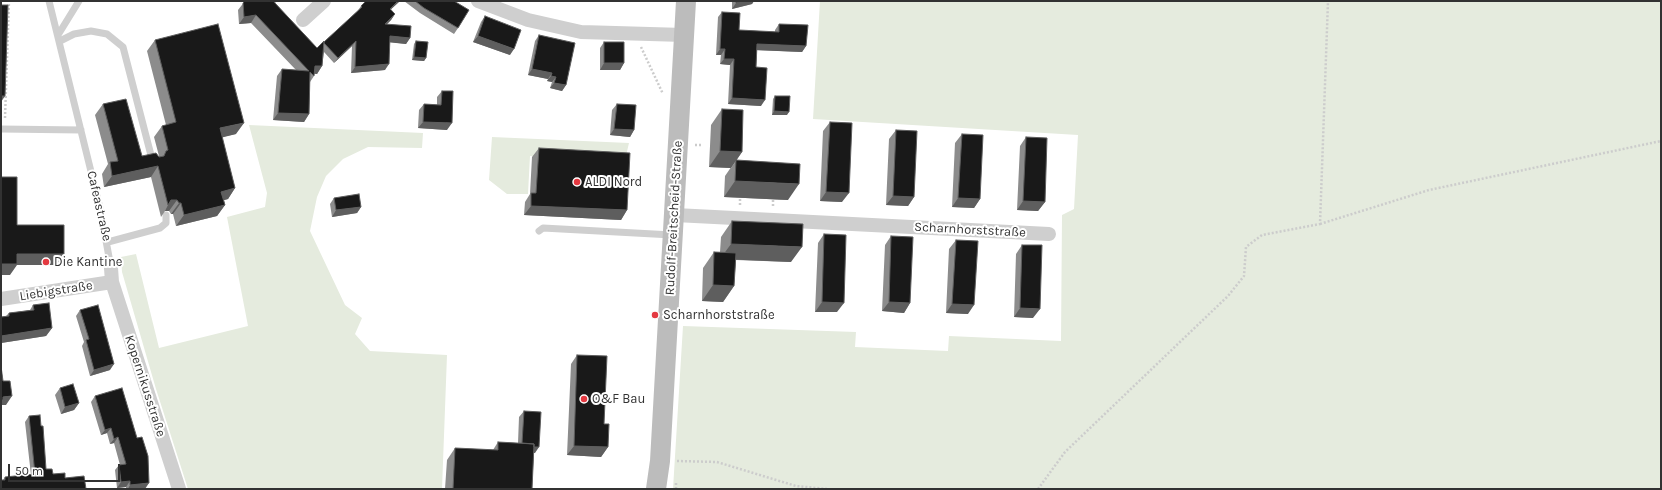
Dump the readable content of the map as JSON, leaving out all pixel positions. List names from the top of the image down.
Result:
{
  "streets": {
    "street": [
      "Cafeastraße",
      "Rudolf-Breitscheid-Straße",
      "Scharnhorststraße",
      "Liebigstraße",
      "Kopernikusstraße"
    ]
  },
  "crossings": [
    ["Cafeastraße", "Liebigstraße"],
    ["Cafeastraße", "Kopernikusstraße"],
    ["Rudolf-Breitscheid-Straße", "Scharnhorststraße"],
    ["Liebigstraße", "Kopernikusstraße"]
  ],
  "places": [
    "ALDI Nord",
    "Die Kantine",
    "Scharnhorststraße",
    "O&F Bau"
  ],
  "scale_bar": "50 m"
}
